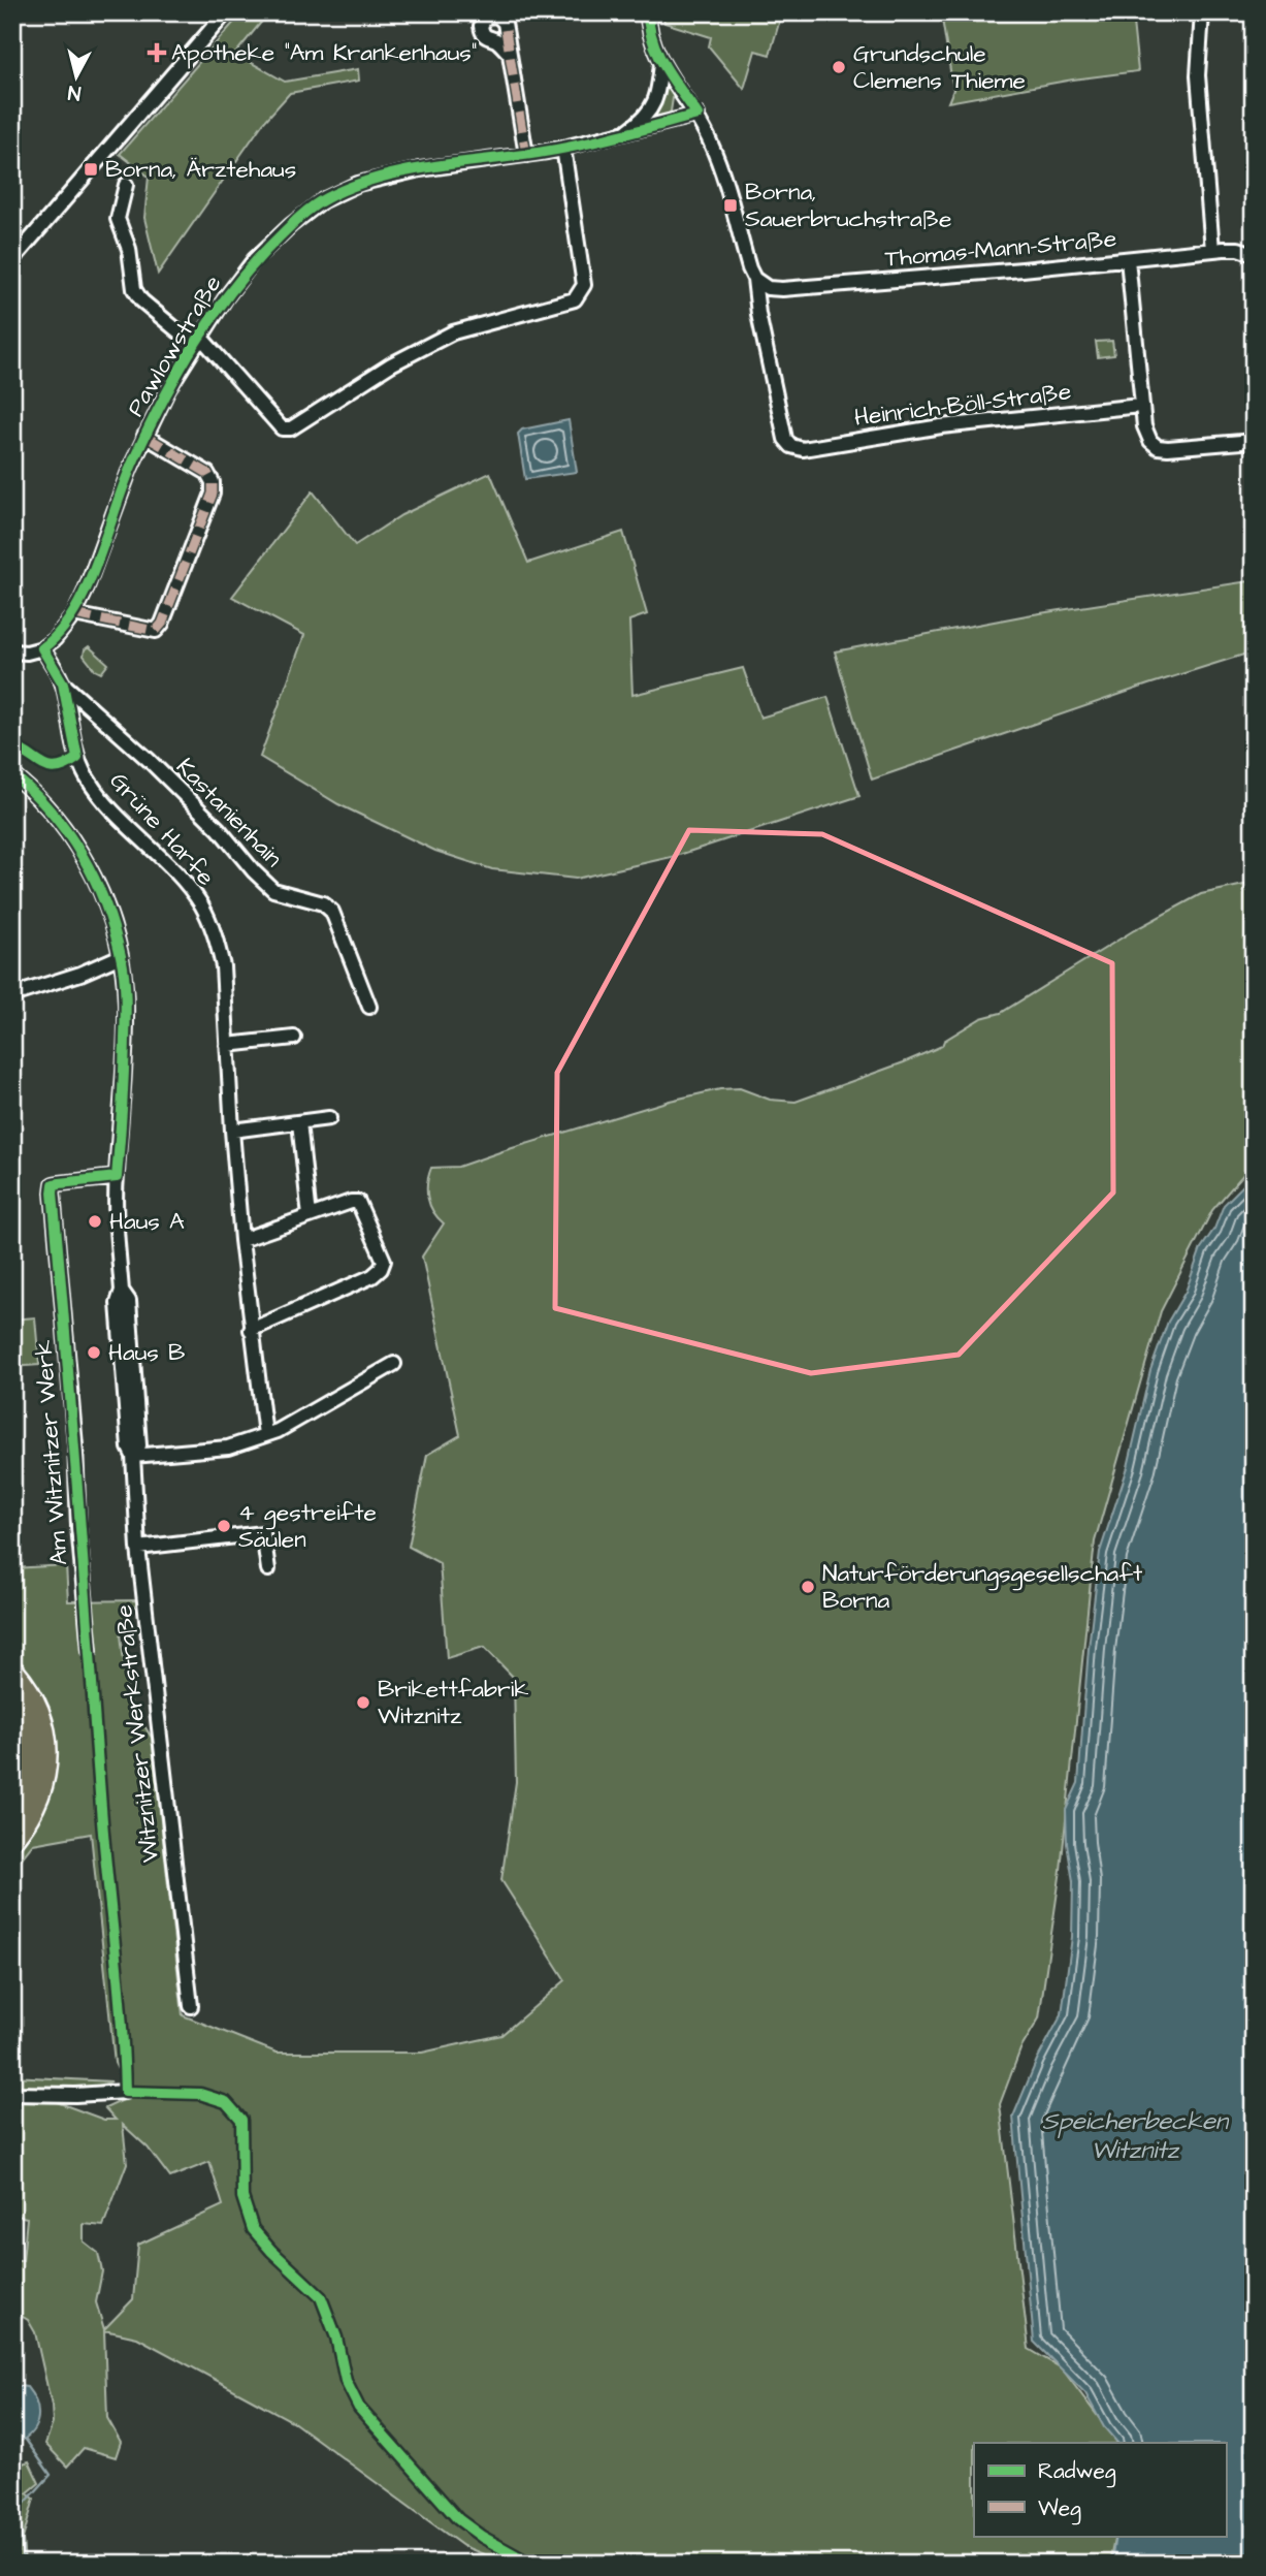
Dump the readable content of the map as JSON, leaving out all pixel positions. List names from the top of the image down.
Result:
{
  "streets": {
    "street": [
      "Thomas-Mann-Straße",
      "Pawlowstraße",
      "Heinrich-Böll-Straße",
      "Kastanienhain",
      "Grüne Harfe",
      "Am Witznitzer Werk",
      "Witznitzer Werkstraße"
    ]
  },
  "crossings": [
    ["Thomas-Mann-Straße", "Heinrich-Böll-Straße"],
    ["Pawlowstraße", "Grüne Harfe"],
    ["Kastanienhain", "Grüne Harfe"],
    ["Am Witznitzer Werk", "Witznitzer Werkstraße"]
  ],
  "water": ["Speicherbecken Witznitz"],
  "places": {
    "health": ["Apotheke \"Am Krankenhaus\""],
    "other": [
      "Grundschule Clemens Thieme",
      "Haus A",
      "Haus B",
      "4 gestreifte Säulen",
      "Naturförderungsgesellschaft Borna",
      "Brikettfabrik Witznitz"
    ],
    "transit": ["Borna, Ärztehaus", "Borna, Sauerbruchstraße"]
  },
  "legend": ["Radweg", "Weg"],
  "north": "bottom"
}
